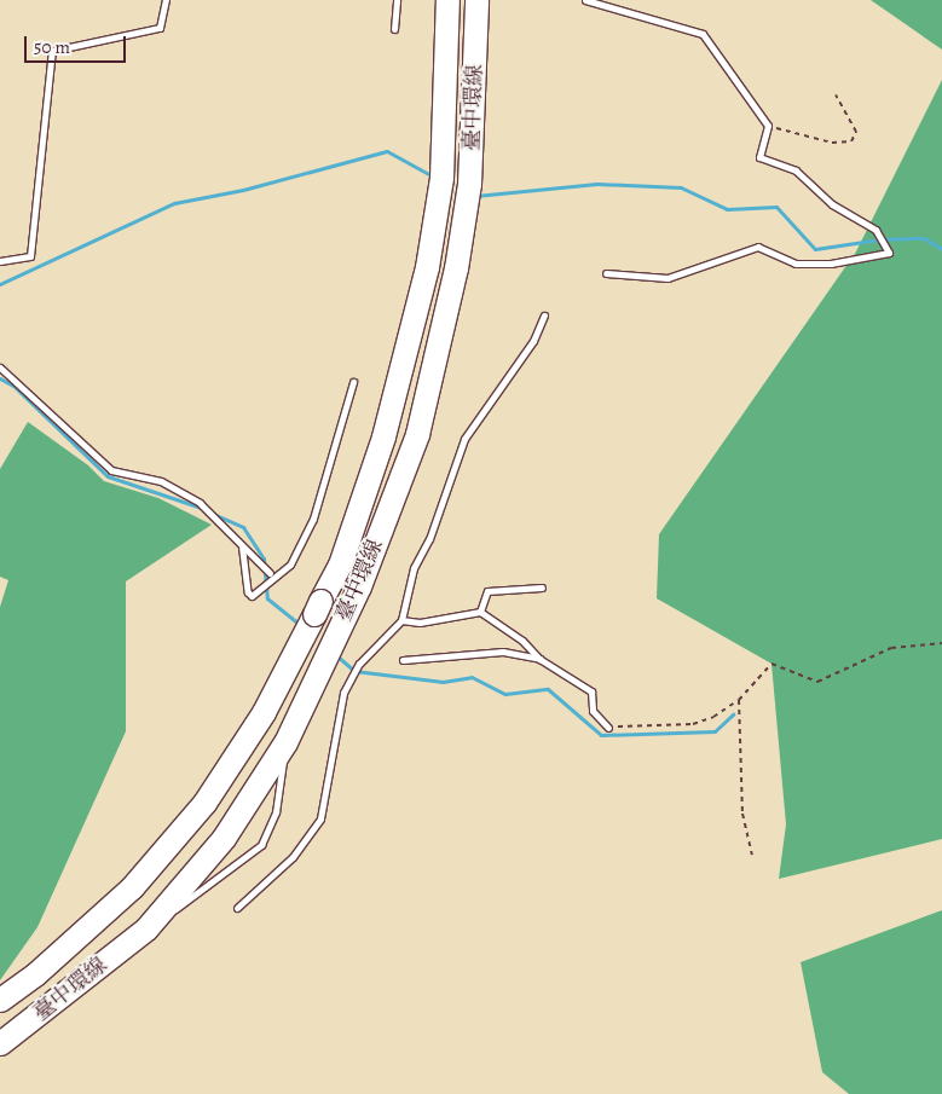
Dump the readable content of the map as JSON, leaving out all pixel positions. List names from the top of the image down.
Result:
{
  "streets": {
    "highway": ["臺中環線"]
  },
  "scale_bar": "50 m"
}
